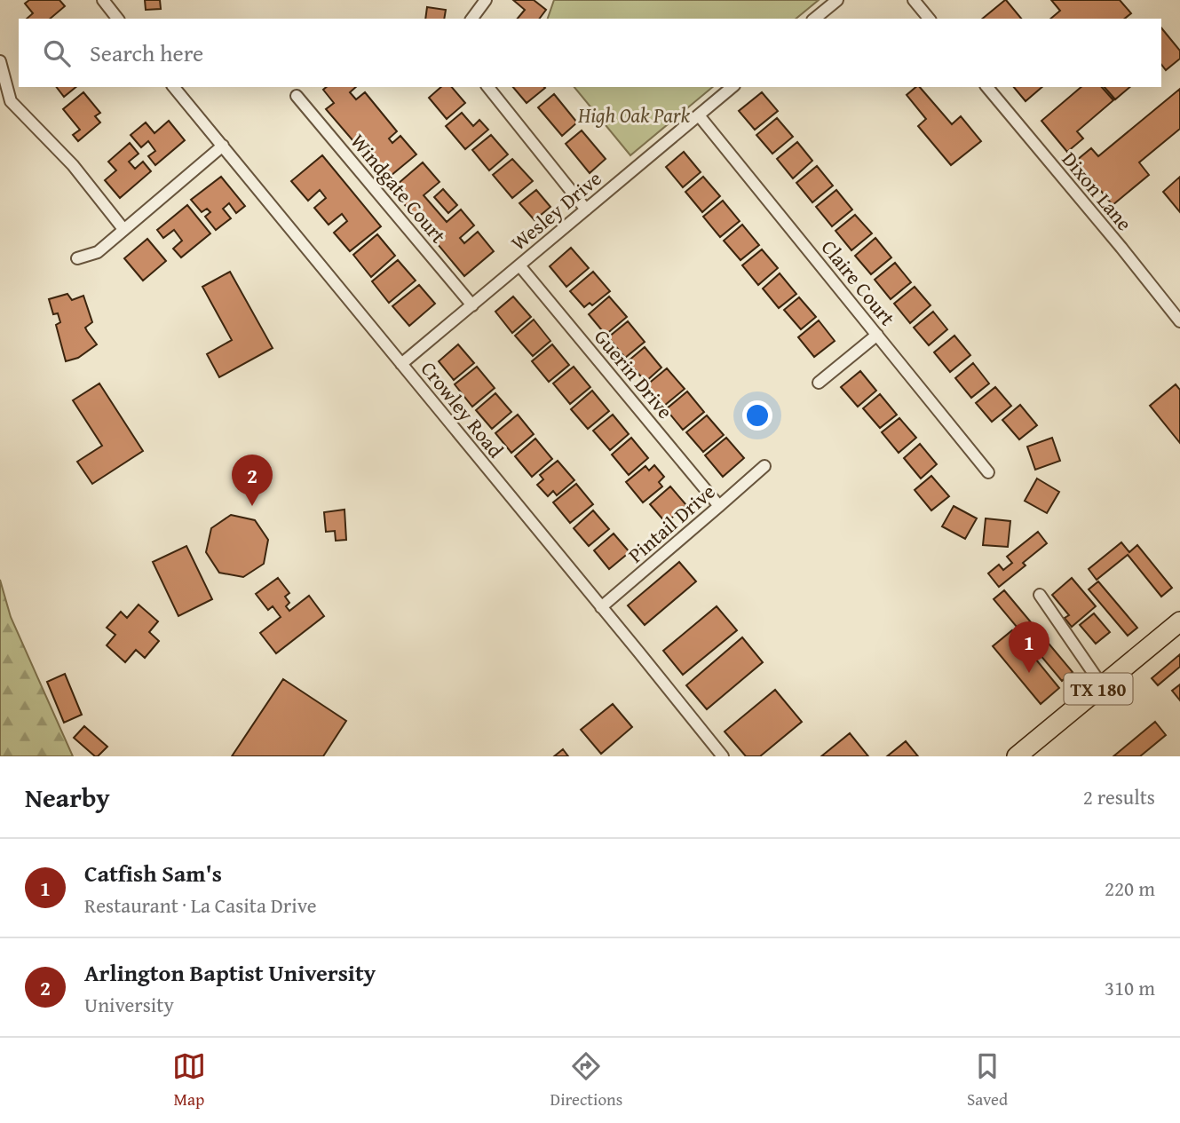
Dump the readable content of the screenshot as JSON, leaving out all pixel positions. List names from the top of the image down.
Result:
{
  "streets": {
    "main road": ["TX 180"],
    "street": [
      "Windgate Court",
      "Dixon Lane",
      "Wesley Drive",
      "Claire Court",
      "Guerin Drive",
      "Crowley Road",
      "Pintail Drive"
    ]
  },
  "crossings": [
    ["Windgate Court", "Wesley Drive"],
    ["Wesley Drive", "Claire Court"],
    ["Wesley Drive", "Guerin Drive"],
    ["Wesley Drive", "Crowley Road"],
    ["Guerin Drive", "Pintail Drive"],
    ["Crowley Road", "Pintail Drive"]
  ],
  "parks": ["High Oak Park"],
  "page": {
    "search": "Search here",
    "pins": ["2", "1"],
    "heading": ["Nearby", "2 results"],
    "list": [
      {
        "mark": "1",
        "name": "Catfish Sam's",
        "note": "Restaurant · La Casita Drive",
        "value": "220 m"
      },
      {
        "mark": "2",
        "name": "Arlington Baptist University",
        "note": "University",
        "value": "310 m"
      }
    ],
    "nav": ["Map", "Directions", "Saved"]
  }
}
